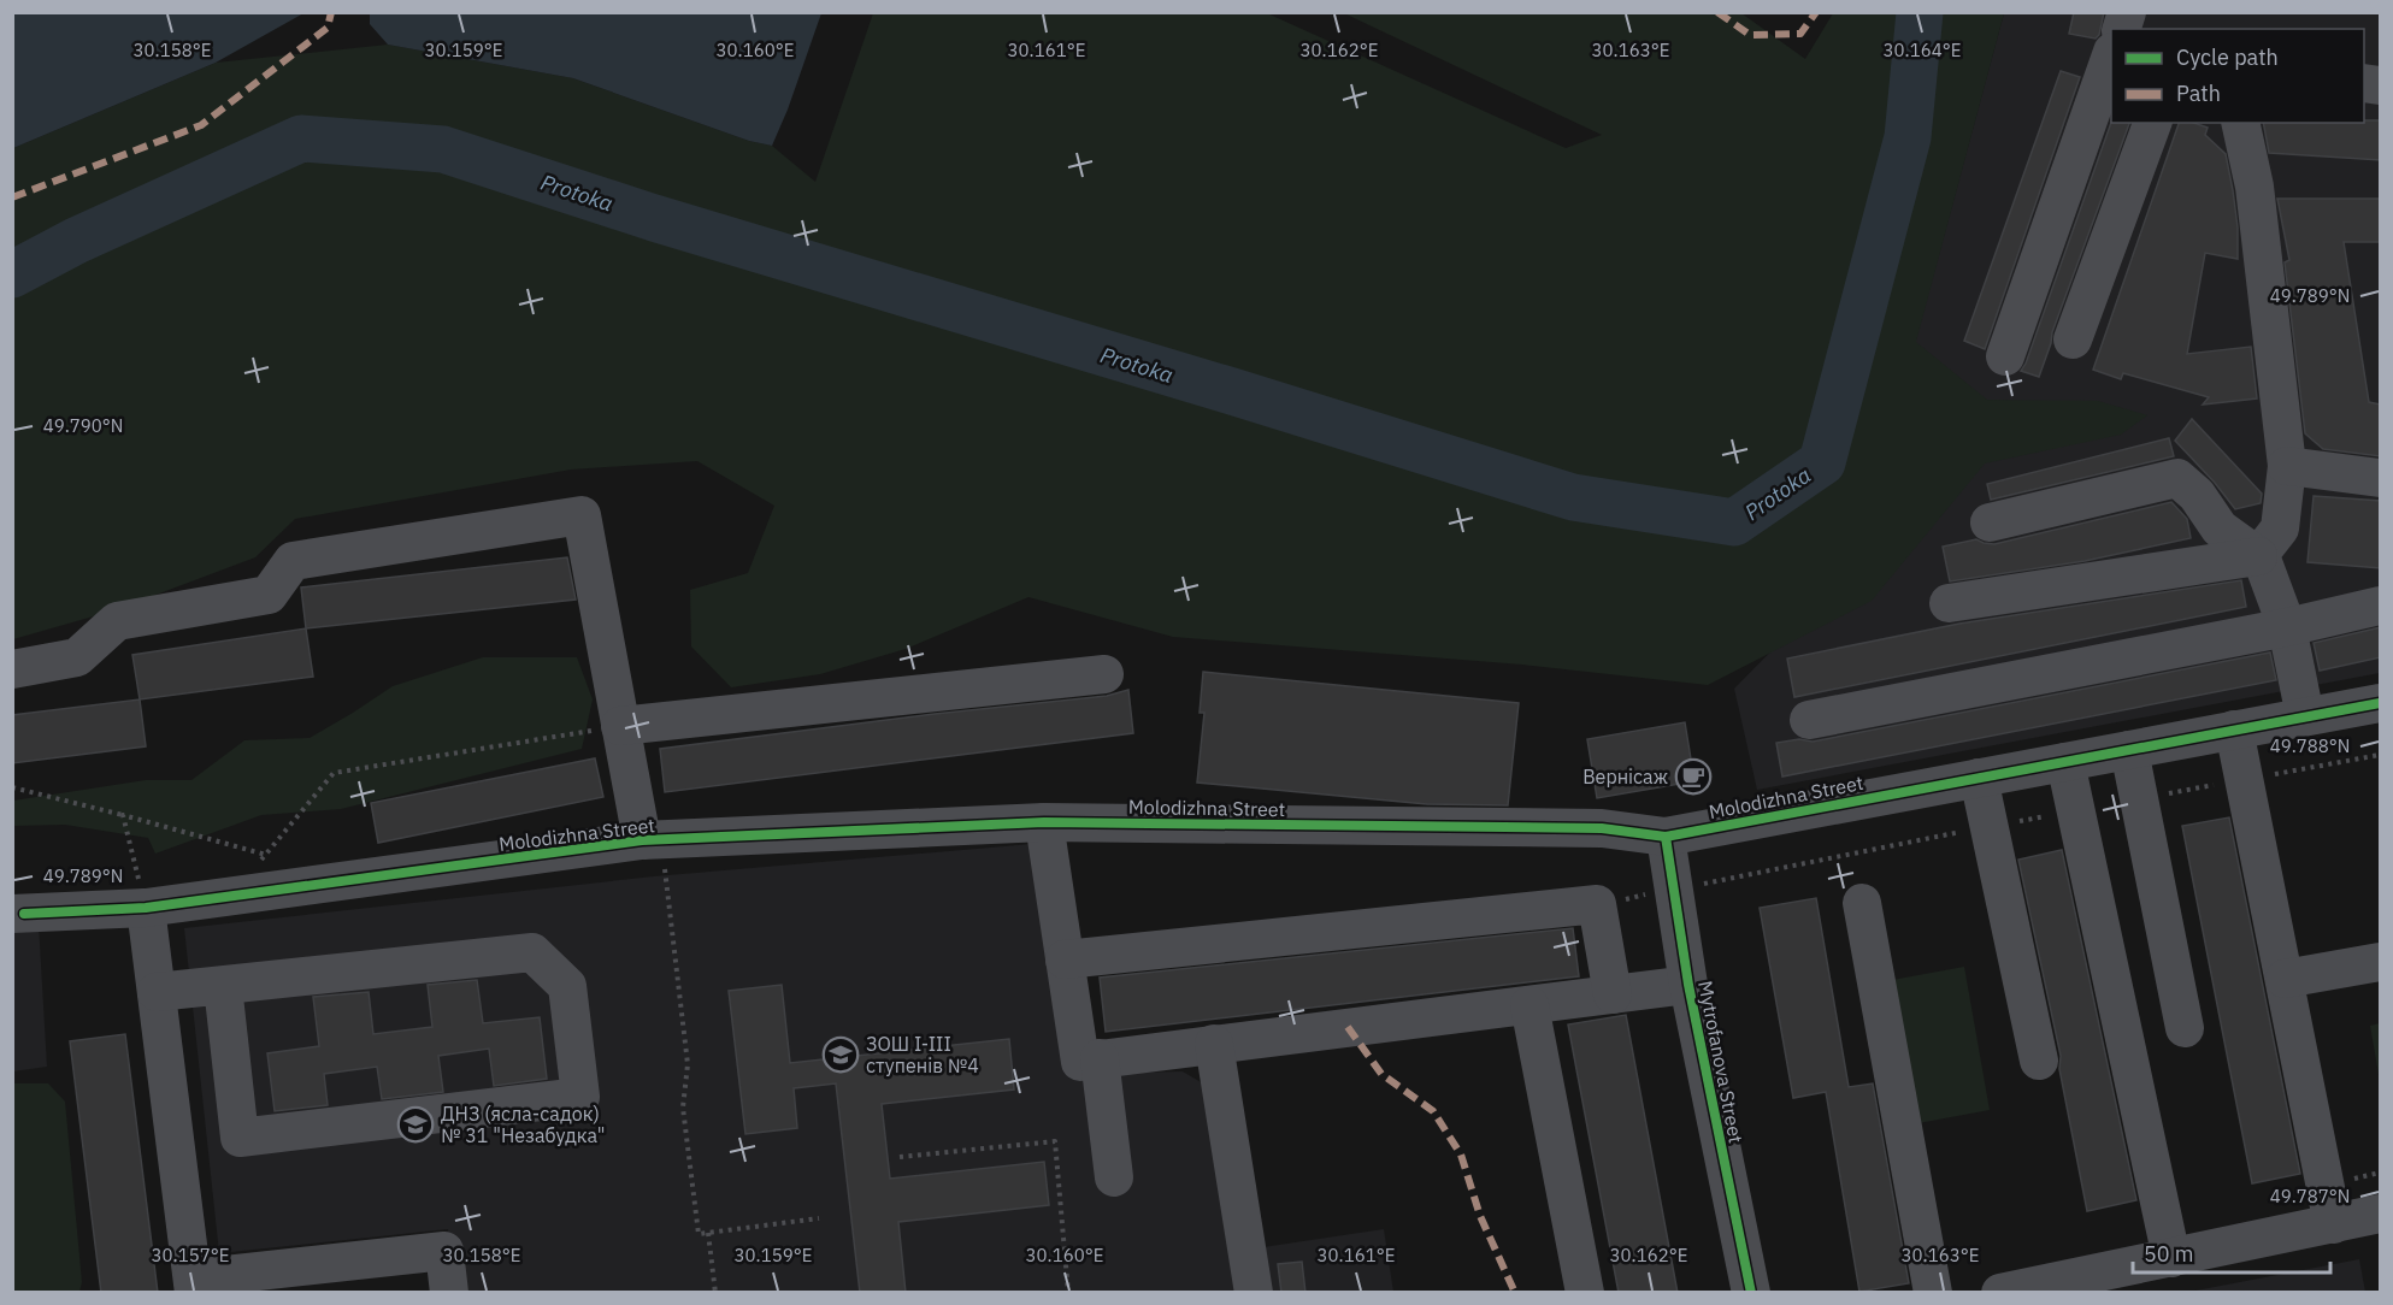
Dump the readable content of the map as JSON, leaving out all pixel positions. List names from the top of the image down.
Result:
{
  "streets": {
    "street": ["Molodizhna Street", "Mytrofanova Street"]
  },
  "crossings": [
    ["Molodizhna Street", "Mytrofanova Street"]
  ],
  "water": ["Protoka"],
  "places": {
    "cafe": ["Вернісаж"],
    "school or university": ["ЗОШ І-ІІІ ступенів №4", "ДНЗ (ясла-садок) № 31 \"Незабудка\""]
  },
  "legend": ["Cycle path", "Path"],
  "scale_bar": "50 m",
  "coordinates": [
    "30.158°E",
    "30.159°E",
    "30.160°E",
    "30.161°E",
    "30.162°E",
    "30.163°E",
    "30.164°E",
    "49.789°N",
    "49.790°N",
    "49.788°N",
    "49.787°N",
    "30.157°E"
  ]
}
